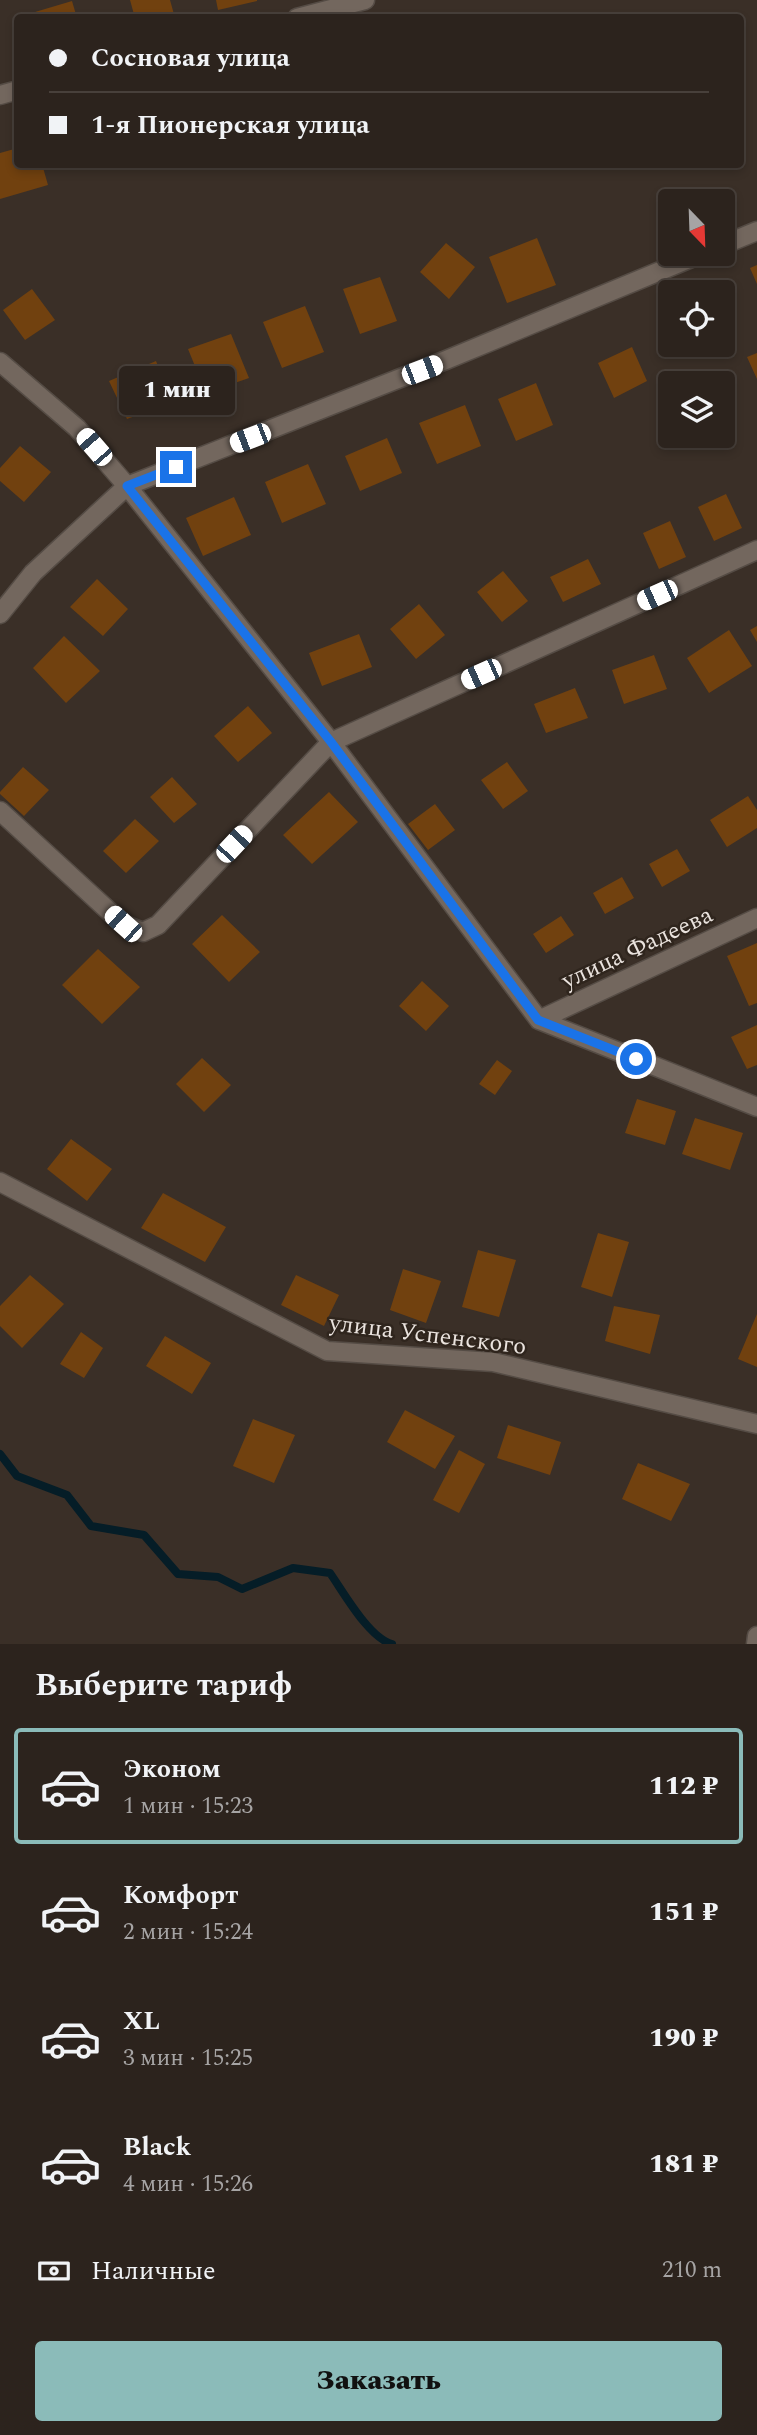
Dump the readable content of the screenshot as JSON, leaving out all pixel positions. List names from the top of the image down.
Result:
{
  "streets": {
    "street": ["улица Фадеева", "улица Успенского"]
  },
  "north": "bottom right",
  "page": {
    "banner": ["Сосновая улица", "1-я Пионерская улица"],
    "bubble": "1 мин",
    "heading": "Выберите тариф",
    "list": [
      {
        "name": "Эконом",
        "note": "1 мин · 15:23",
        "value": "112 ₽"
      },
      {
        "name": "Комфорт",
        "note": "2 мин · 15:24",
        "value": "151 ₽"
      },
      {
        "name": "XL",
        "note": "3 мин · 15:25",
        "value": "190 ₽"
      },
      {
        "name": "Black",
        "note": "4 мин · 15:26",
        "value": "181 ₽"
      }
    ],
    "pay": ["Наличные", "210 m"],
    "buttons": "Заказать"
  }
}
